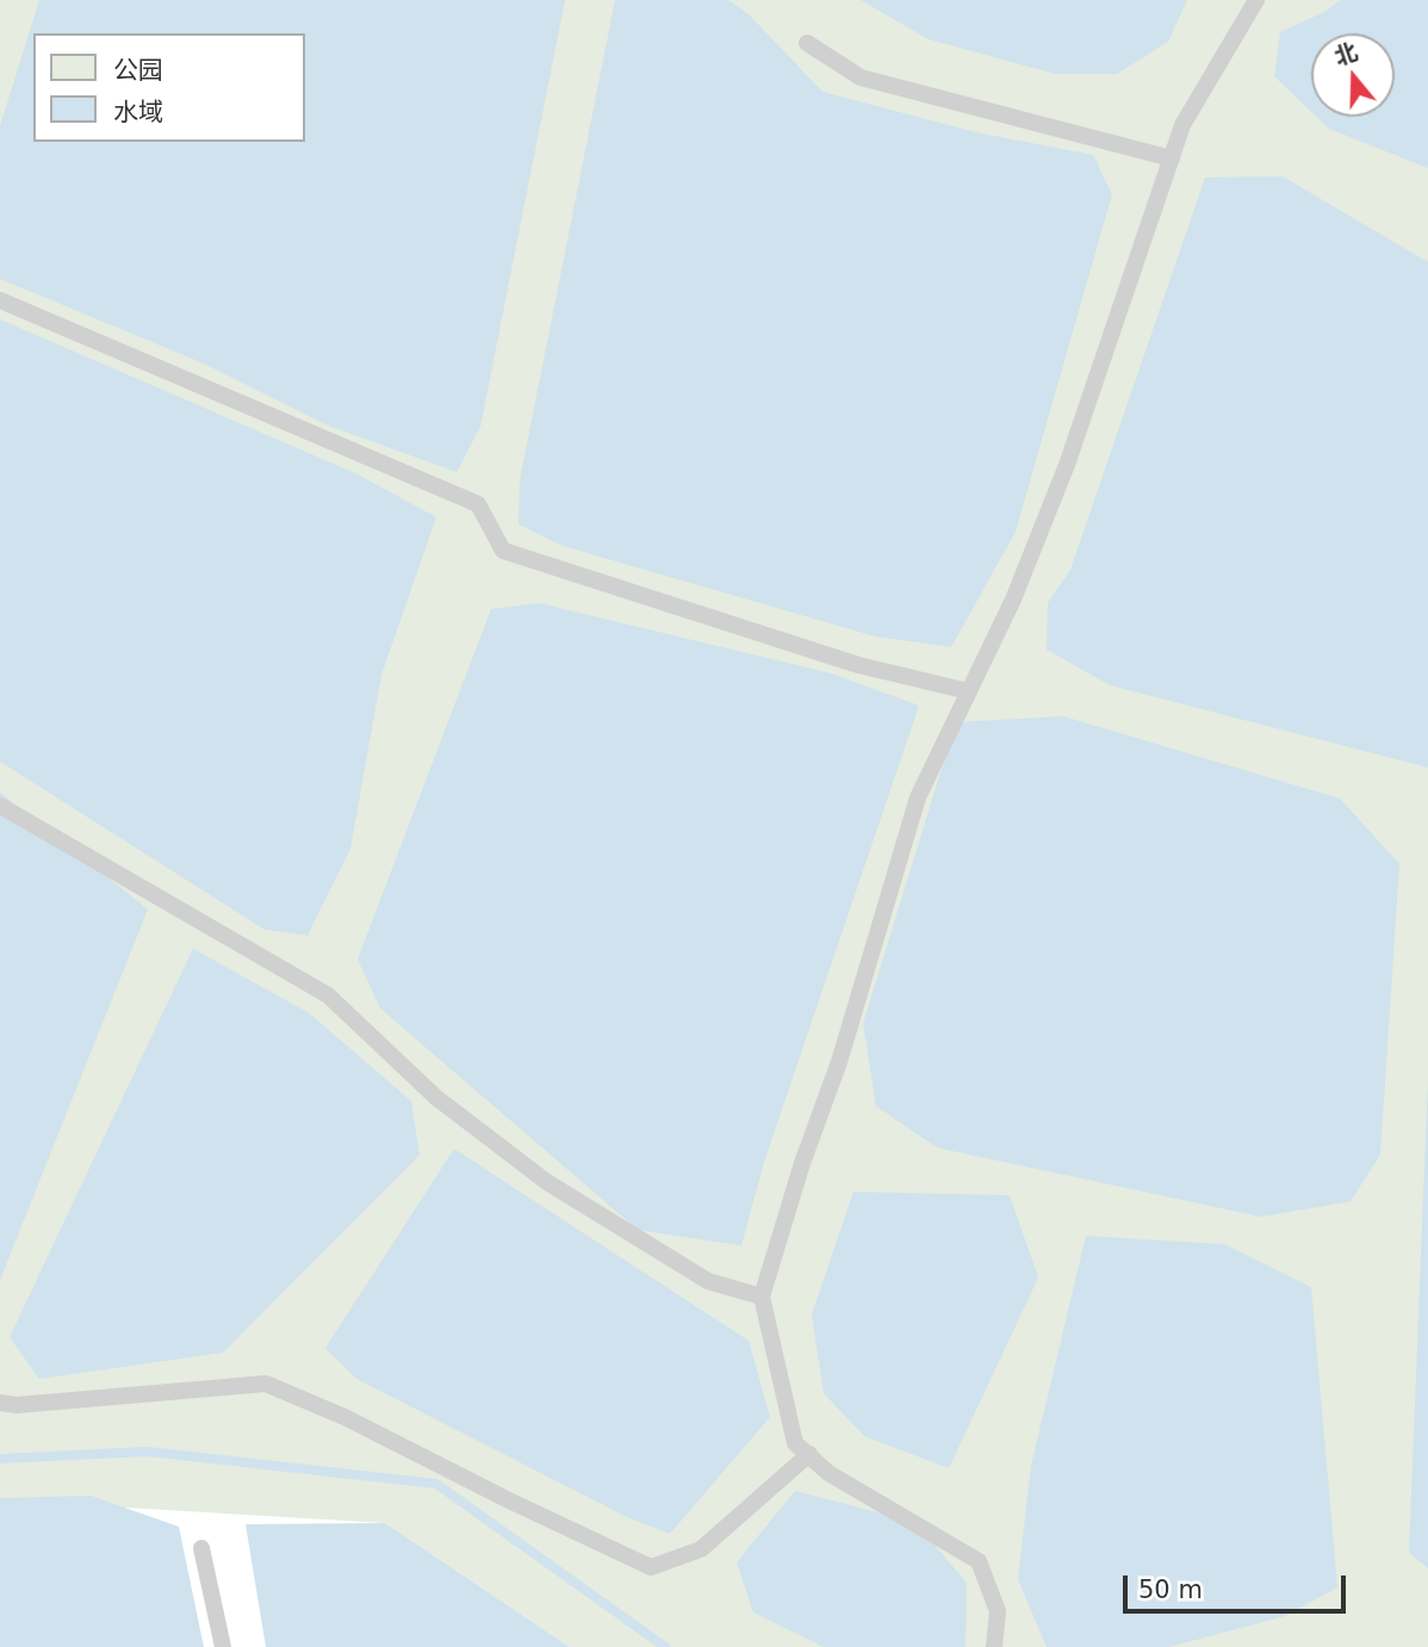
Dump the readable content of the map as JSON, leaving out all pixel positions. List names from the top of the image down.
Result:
{
  "legend": ["公园", "水域"],
  "scale_bar": "50 m",
  "north": "top"
}
